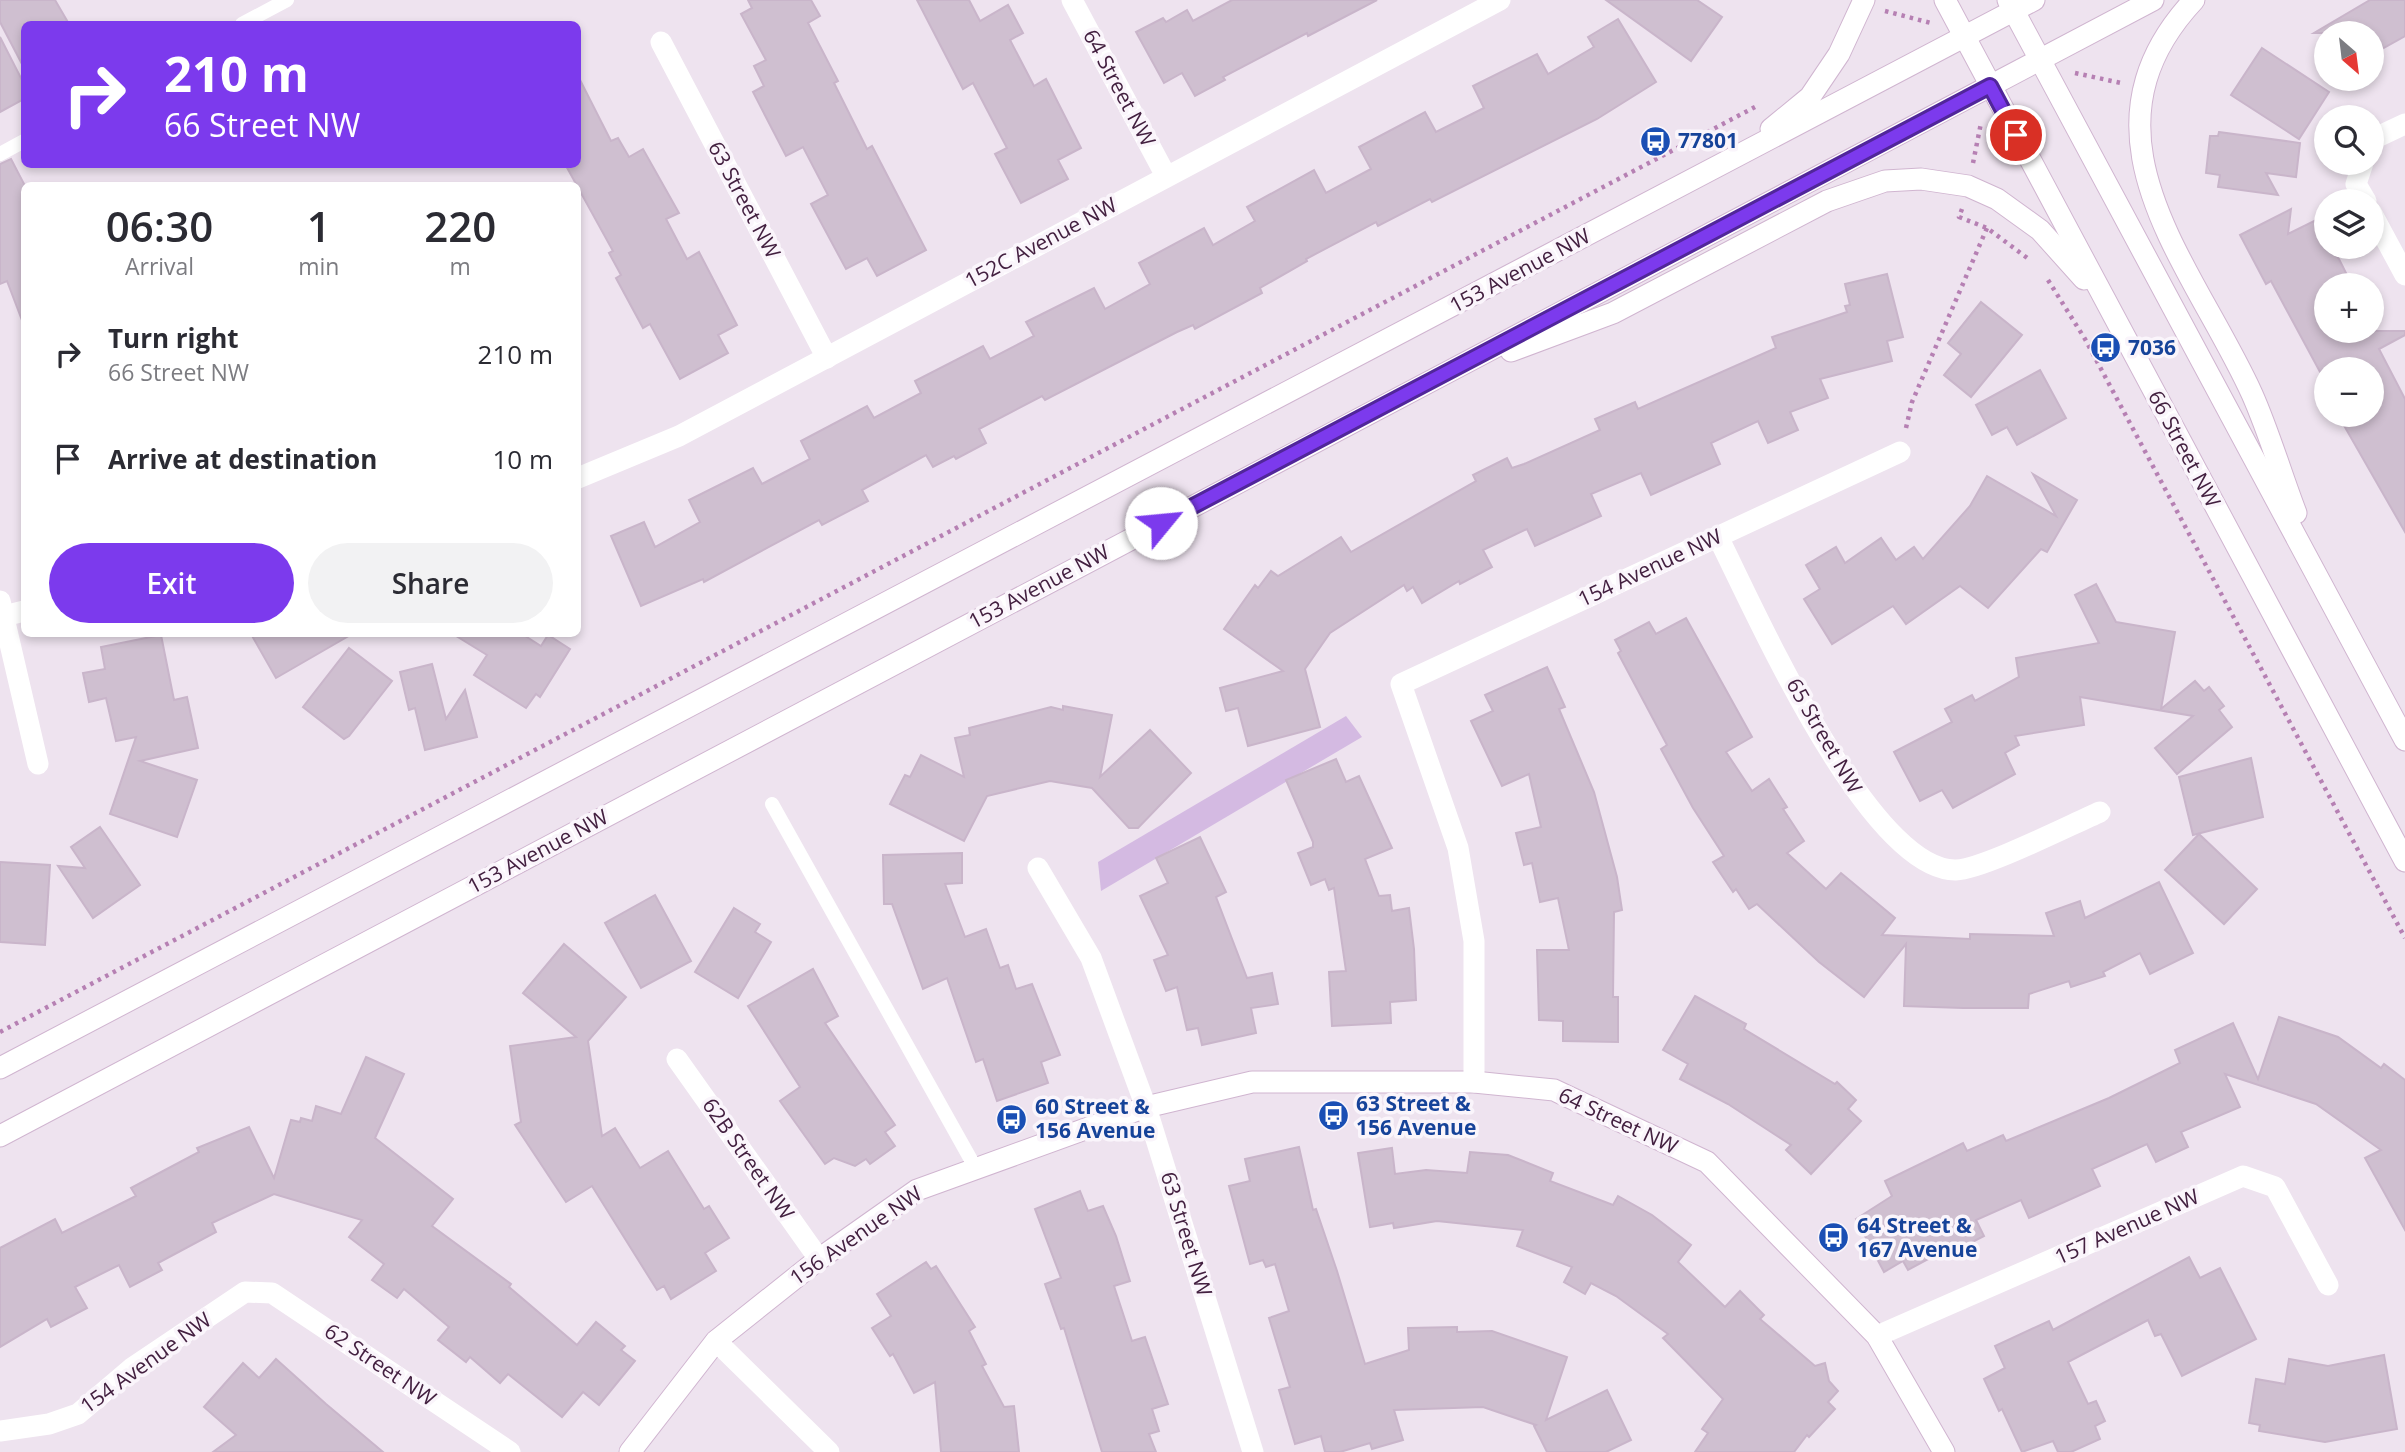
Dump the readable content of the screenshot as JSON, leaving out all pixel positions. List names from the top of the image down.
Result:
{
  "streets": {
    "main road": [
      "64 Street NW",
      "63 Street NW",
      "152C Avenue NW",
      "153 Avenue NW",
      "66 Street NW",
      "154 Avenue NW",
      "65 Street NW",
      "62B Street NW",
      "157 Avenue NW",
      "156 Avenue NW",
      "62 Street NW"
    ]
  },
  "crossings": [
    ["64 Street NW", "152C Avenue NW"],
    ["64 Street NW", "154 Avenue NW"],
    ["64 Street NW", "157 Avenue NW"],
    ["64 Street NW", "156 Avenue NW"],
    ["63 Street NW", "152C Avenue NW"],
    ["63 Street NW", "156 Avenue NW"],
    ["153 Avenue NW", "66 Street NW"],
    ["154 Avenue NW", "65 Street NW"],
    ["154 Avenue NW", "156 Avenue NW"],
    ["154 Avenue NW", "62 Street NW"],
    ["62B Street NW", "156 Avenue NW"]
  ],
  "places": {
    "bus stop": [
      "77801",
      "7036",
      "63 Street & 156 Avenue",
      "60 Street & 156 Avenue",
      "64 Street & 167 Avenue"
    ]
  },
  "north": "bottom right",
  "page": {
    "map_buttons": ["+", "−"],
    "turn": ["210 m", "66 Street NW"],
    "eta": [
      "06:30",
      "Arrival",
      "1",
      "min",
      "220",
      "m"
    ],
    "list": [
      {
        "name": "Turn right",
        "note": "66 Street NW",
        "value": "210 m"
      },
      {
        "name": "Arrive at destination",
        "value": "10 m"
      }
    ],
    "buttons": ["Exit", "Share"]
  }
}
